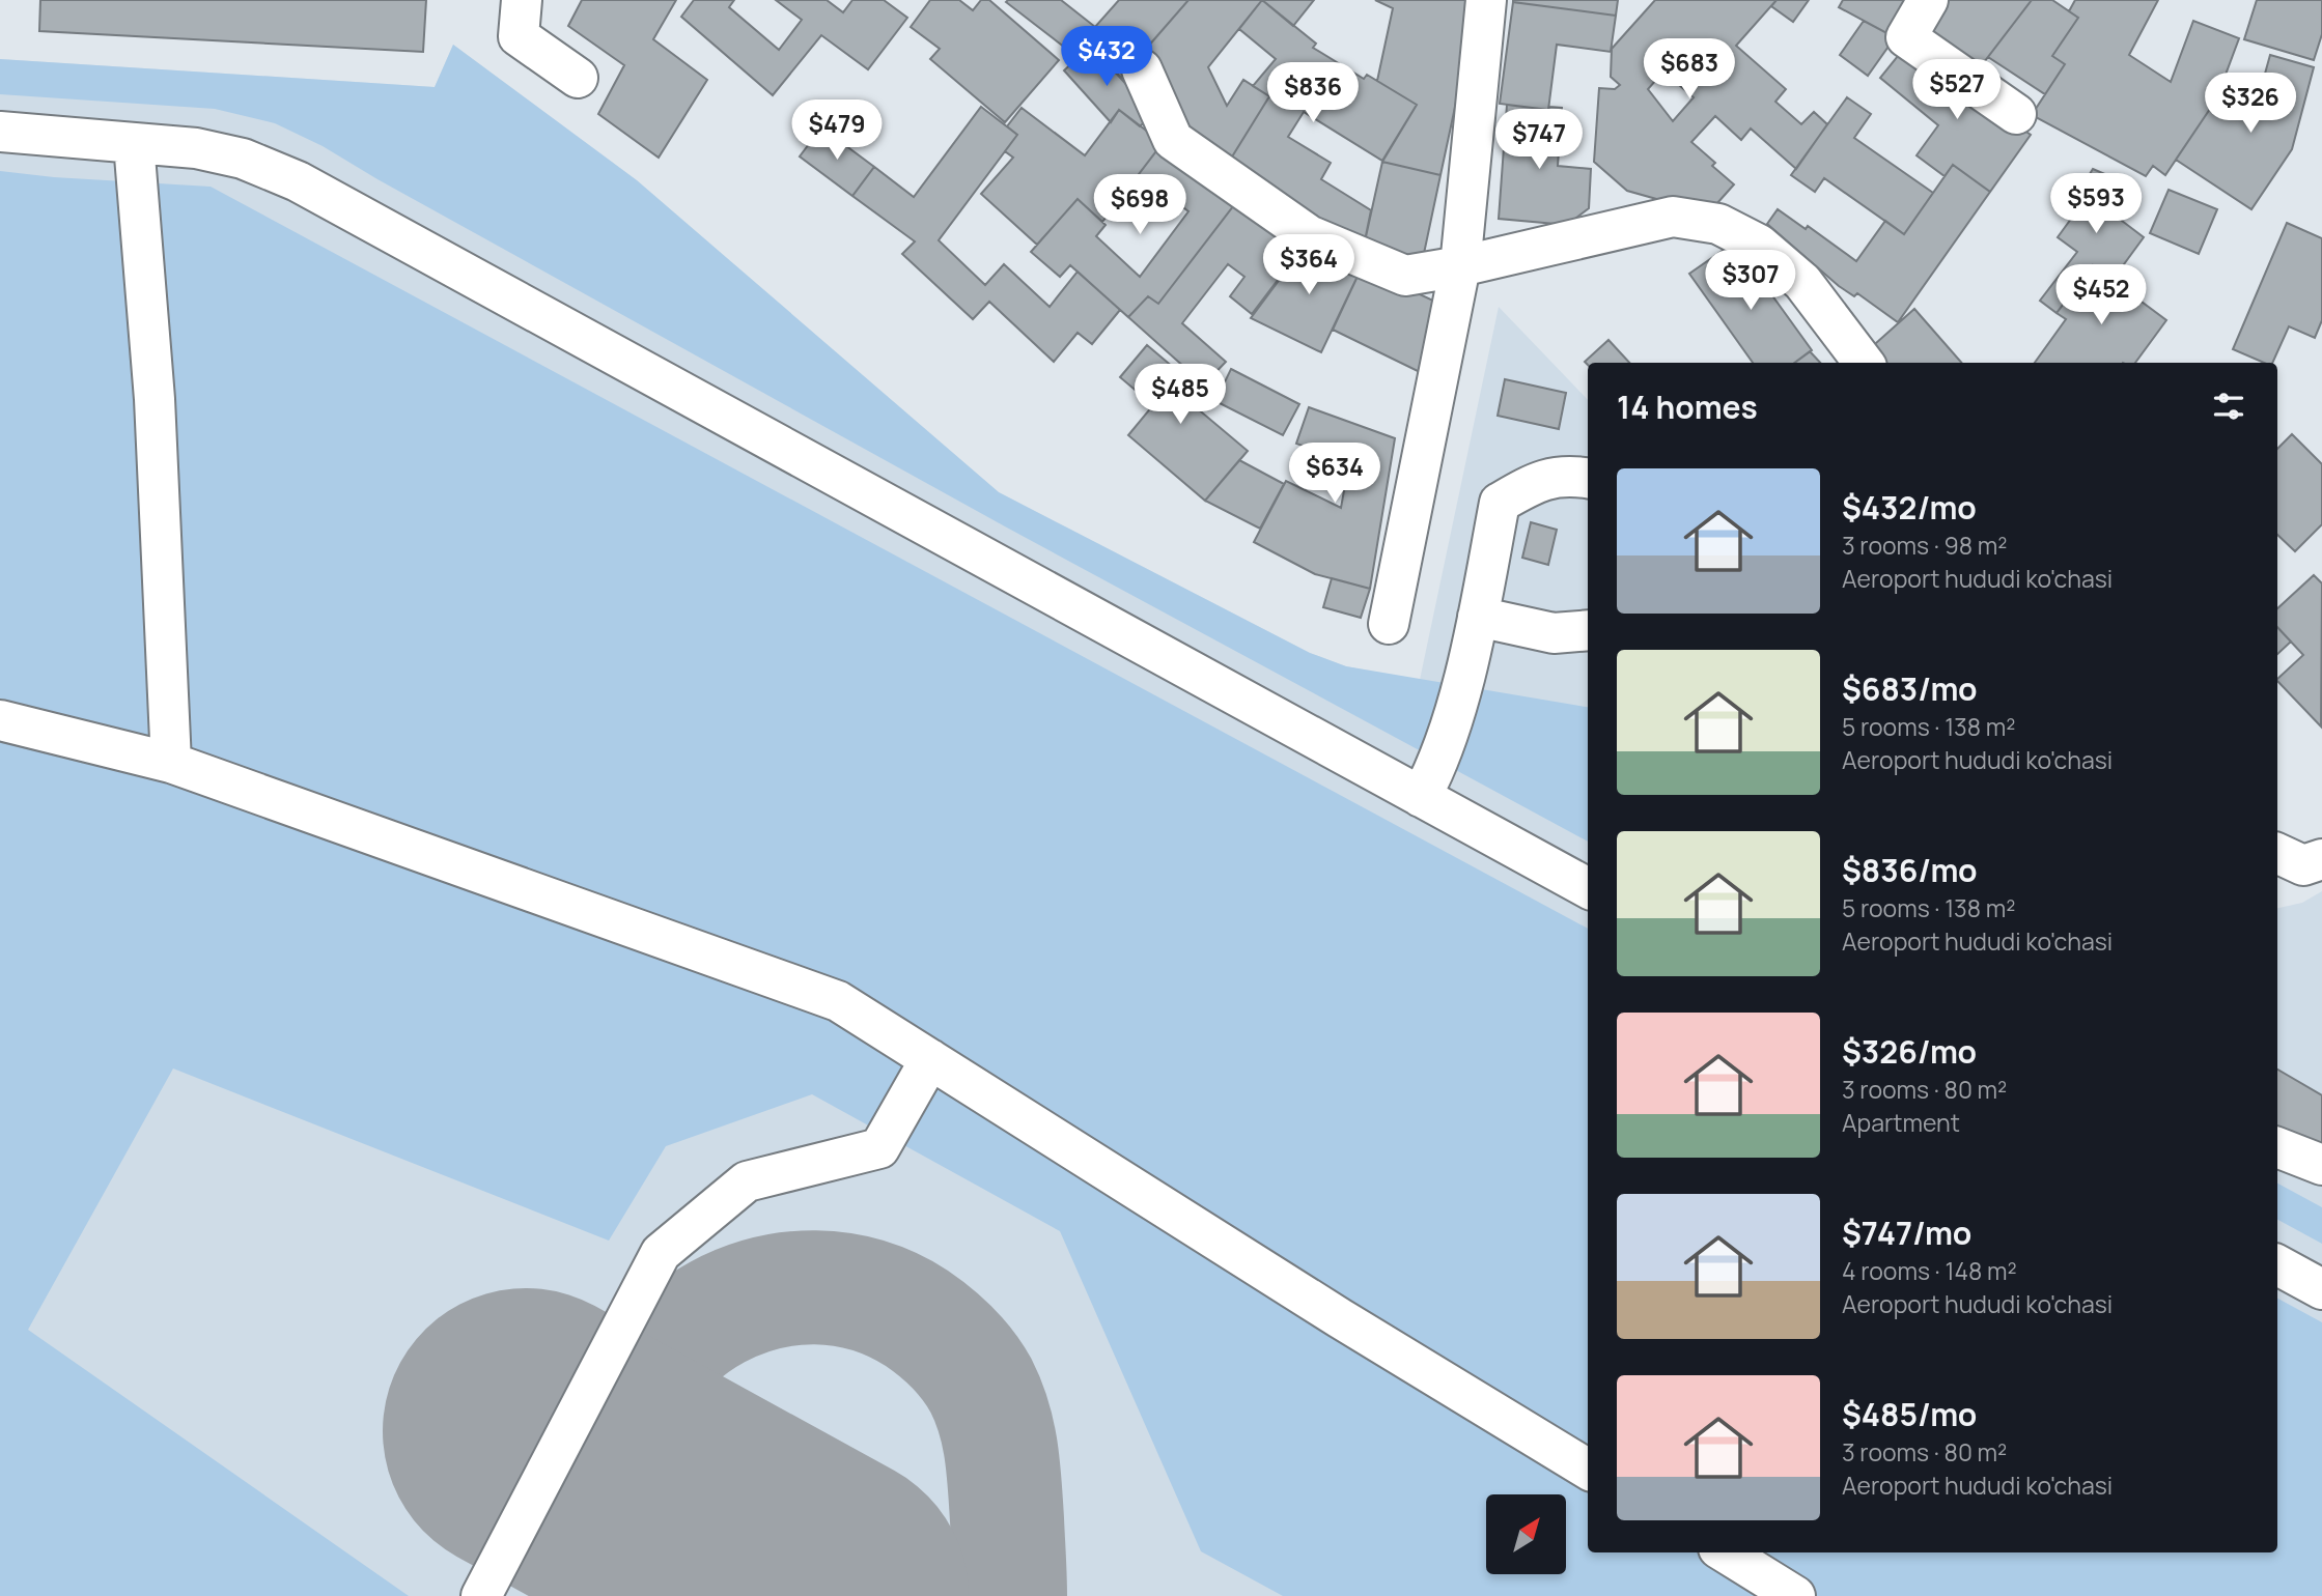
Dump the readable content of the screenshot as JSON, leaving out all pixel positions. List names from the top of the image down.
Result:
{
  "north": "top right",
  "page": {
    "price": [
      "$432",
      "$683",
      "$527",
      "$836",
      "$326",
      "$479",
      "$747",
      "$593",
      "$698",
      "$364",
      "$307",
      "$452",
      "$485",
      "$634"
    ],
    "heading": "14 homes",
    "list": [
      {
        "name": "$432/mo",
        "note": "3 rooms · 98 m² · Aeroport hududi ko'chasi"
      },
      {
        "name": "$683/mo",
        "note": "5 rooms · 138 m² · Aeroport hududi ko'chasi"
      },
      {
        "name": "$836/mo",
        "note": "5 rooms · 138 m² · Aeroport hududi ko'chasi"
      },
      {
        "name": "$326/mo",
        "note": "3 rooms · 80 m² · Apartment"
      },
      {
        "name": "$747/mo",
        "note": "4 rooms · 148 m² · Aeroport hududi ko'chasi"
      },
      {
        "name": "$485/mo",
        "note": "3 rooms · 80 m² · Aeroport hududi ko'chasi"
      }
    ]
  }
}
